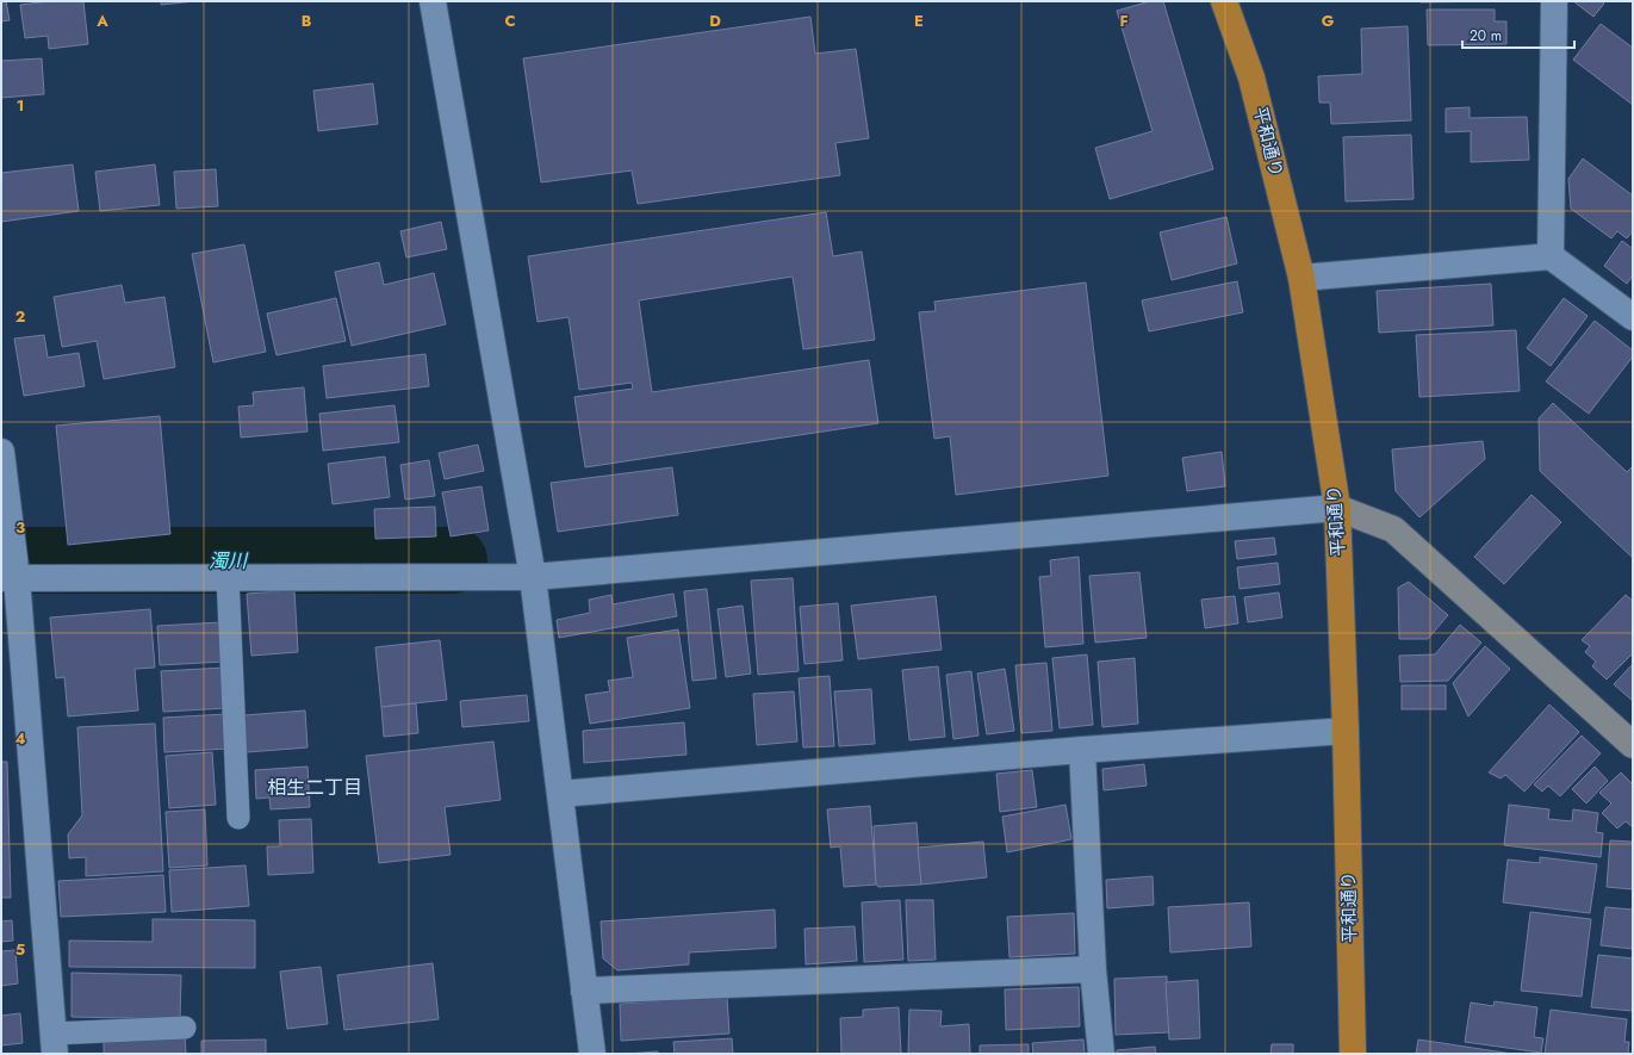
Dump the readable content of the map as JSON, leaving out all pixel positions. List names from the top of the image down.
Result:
{
  "streets": {
    "highway": ["平和通り"]
  },
  "districts": ["相生二丁目"],
  "water": ["濁川"],
  "scale_bar": "20 m",
  "grid": {
    "columns": [
      "A",
      "B",
      "C",
      "D",
      "E",
      "F",
      "G"
    ],
    "rows": [
      "1",
      "2",
      "3",
      "4",
      "5"
    ]
  }
}
